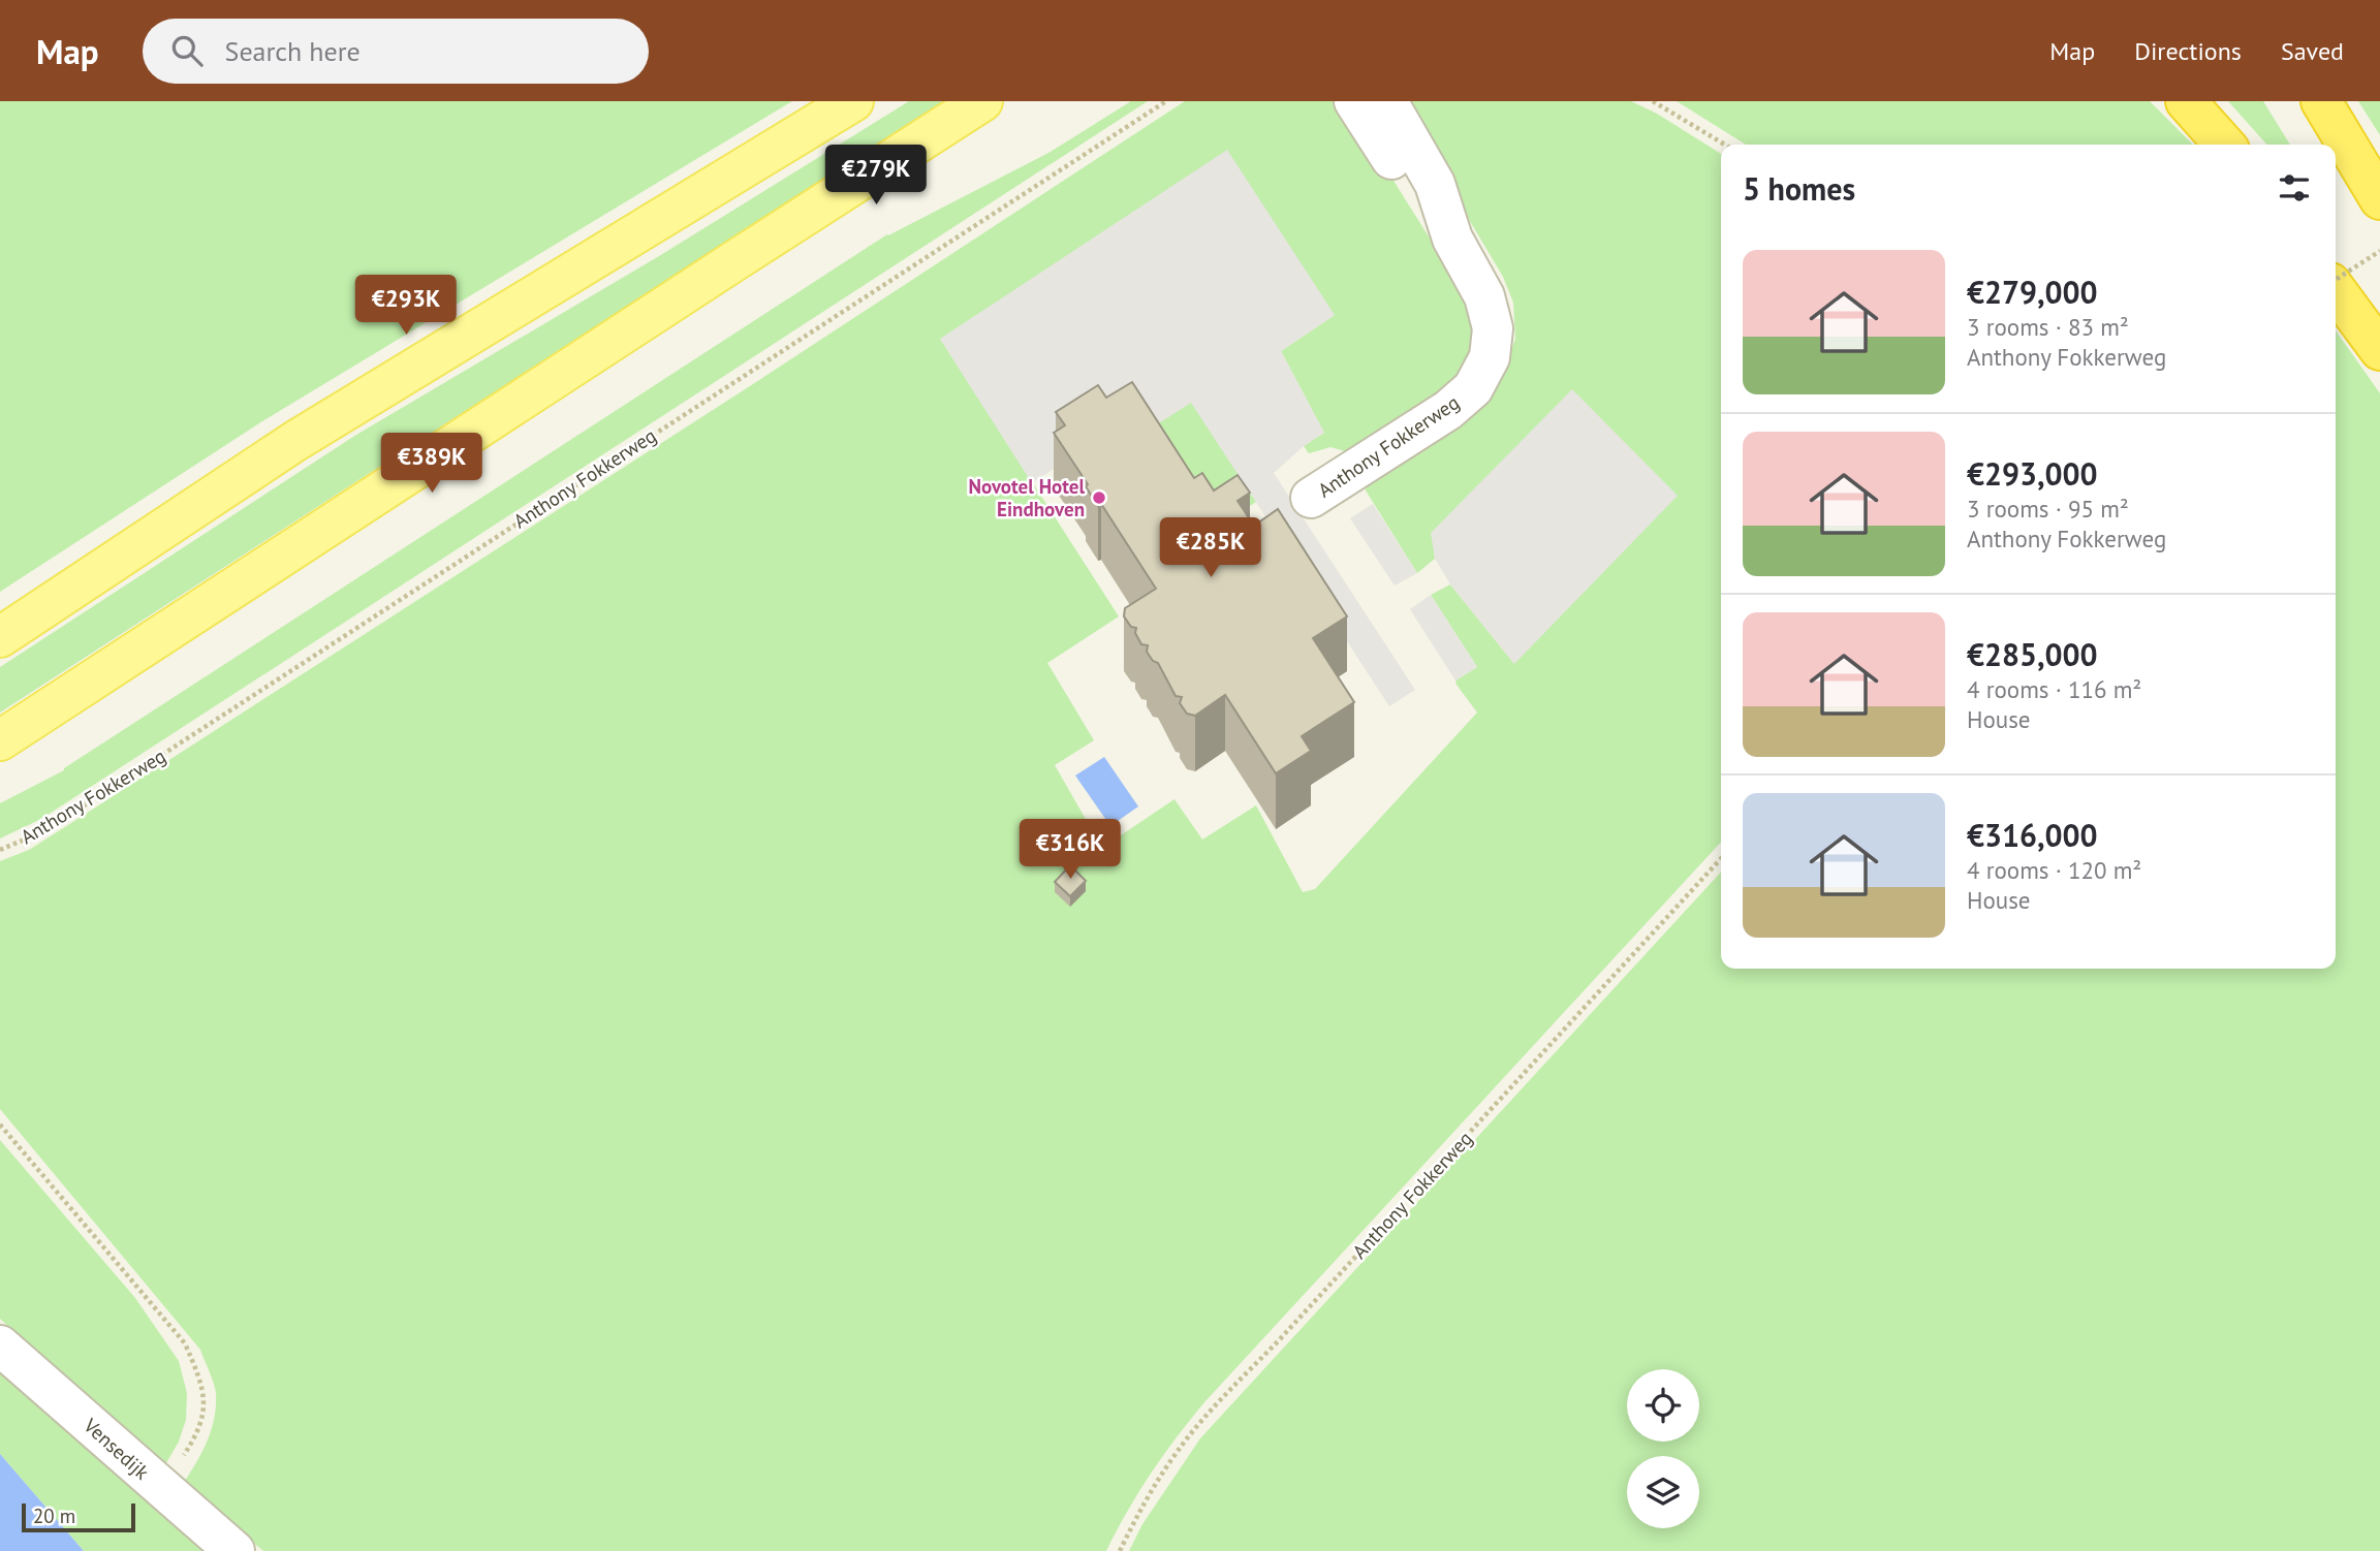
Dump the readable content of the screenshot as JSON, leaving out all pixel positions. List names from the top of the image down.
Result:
{
  "streets": {
    "street": ["Anthony Fokkerweg", "Vensedijk"]
  },
  "places": ["Novotel Hotel Eindhoven"],
  "scale_bar": "20 m",
  "page": {
    "header": "Map",
    "search": "Search here",
    "nav": ["Map", "Directions", "Saved"],
    "price": [
      "€279K",
      "€293K",
      "€389K",
      "€285K",
      "€316K"
    ],
    "heading": "5 homes",
    "list": [
      {
        "name": "€279,000",
        "note": "3 rooms · 83 m² · Anthony Fokkerweg"
      },
      {
        "name": "€293,000",
        "note": "3 rooms · 95 m² · Anthony Fokkerweg"
      },
      {
        "name": "€285,000",
        "note": "4 rooms · 116 m² · House"
      },
      {
        "name": "€316,000",
        "note": "4 rooms · 120 m² · House"
      }
    ],
    "scale": "20 m"
  }
}
